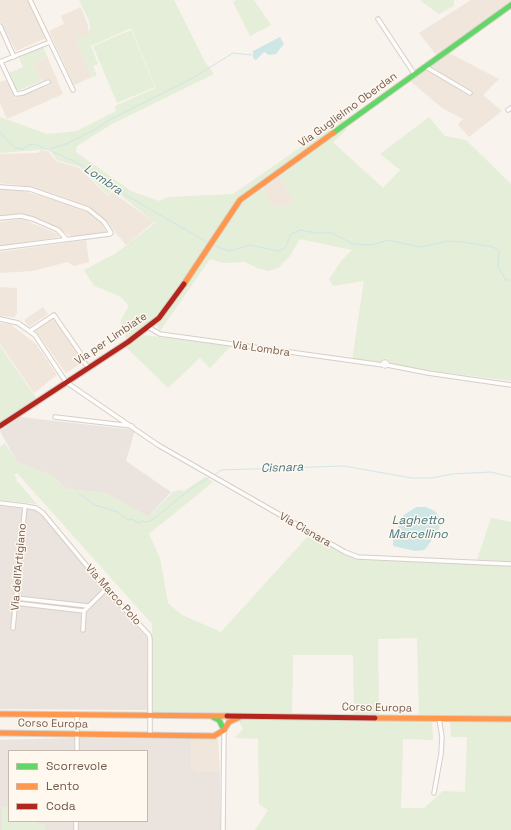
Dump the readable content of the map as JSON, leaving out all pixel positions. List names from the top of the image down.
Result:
{
  "streets": {
    "street": [
      "Via Guglielmo Oberdan",
      "Via per Limbiate",
      "Via Lombra",
      "Via Cisnara",
      "Via dell'Artigiano",
      "Via Marco Polo",
      "Corso Europa"
    ]
  },
  "crossings": [
    ["Via Guglielmo Oberdan", "Via per Limbiate"],
    ["Via per Limbiate", "Via Lombra"],
    ["Via per Limbiate", "Via Cisnara"],
    ["Via dell'Artigiano", "Via Marco Polo"],
    ["Via Marco Polo", "Corso Europa"]
  ],
  "water": ["Lombra", "Cisnara", "Laghetto Marcellino"],
  "legend": ["Scorrevole", "Lento", "Coda"]
}
